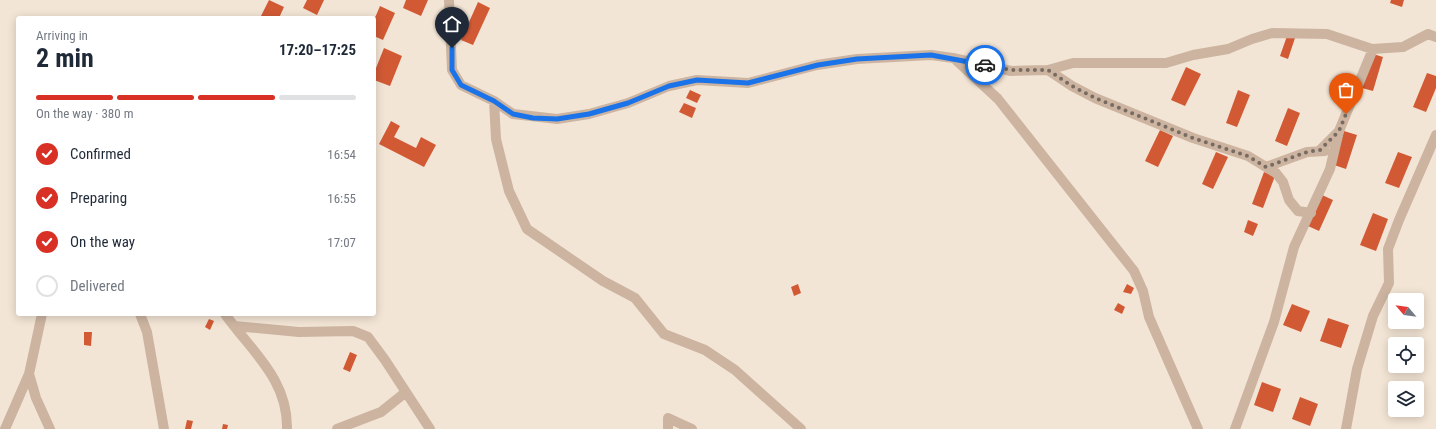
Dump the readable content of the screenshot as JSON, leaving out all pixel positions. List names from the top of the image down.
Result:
{
  "north": "top left",
  "page": {
    "heading": ["2 min", "Arriving in", "17:20–17:25"],
    "bar": "On the way · 380 m",
    "list": [
      ["Confirmed", "16:54"],
      ["Preparing", "16:55"],
      ["On the way", "17:07"],
      "Delivered"
    ]
  }
}
